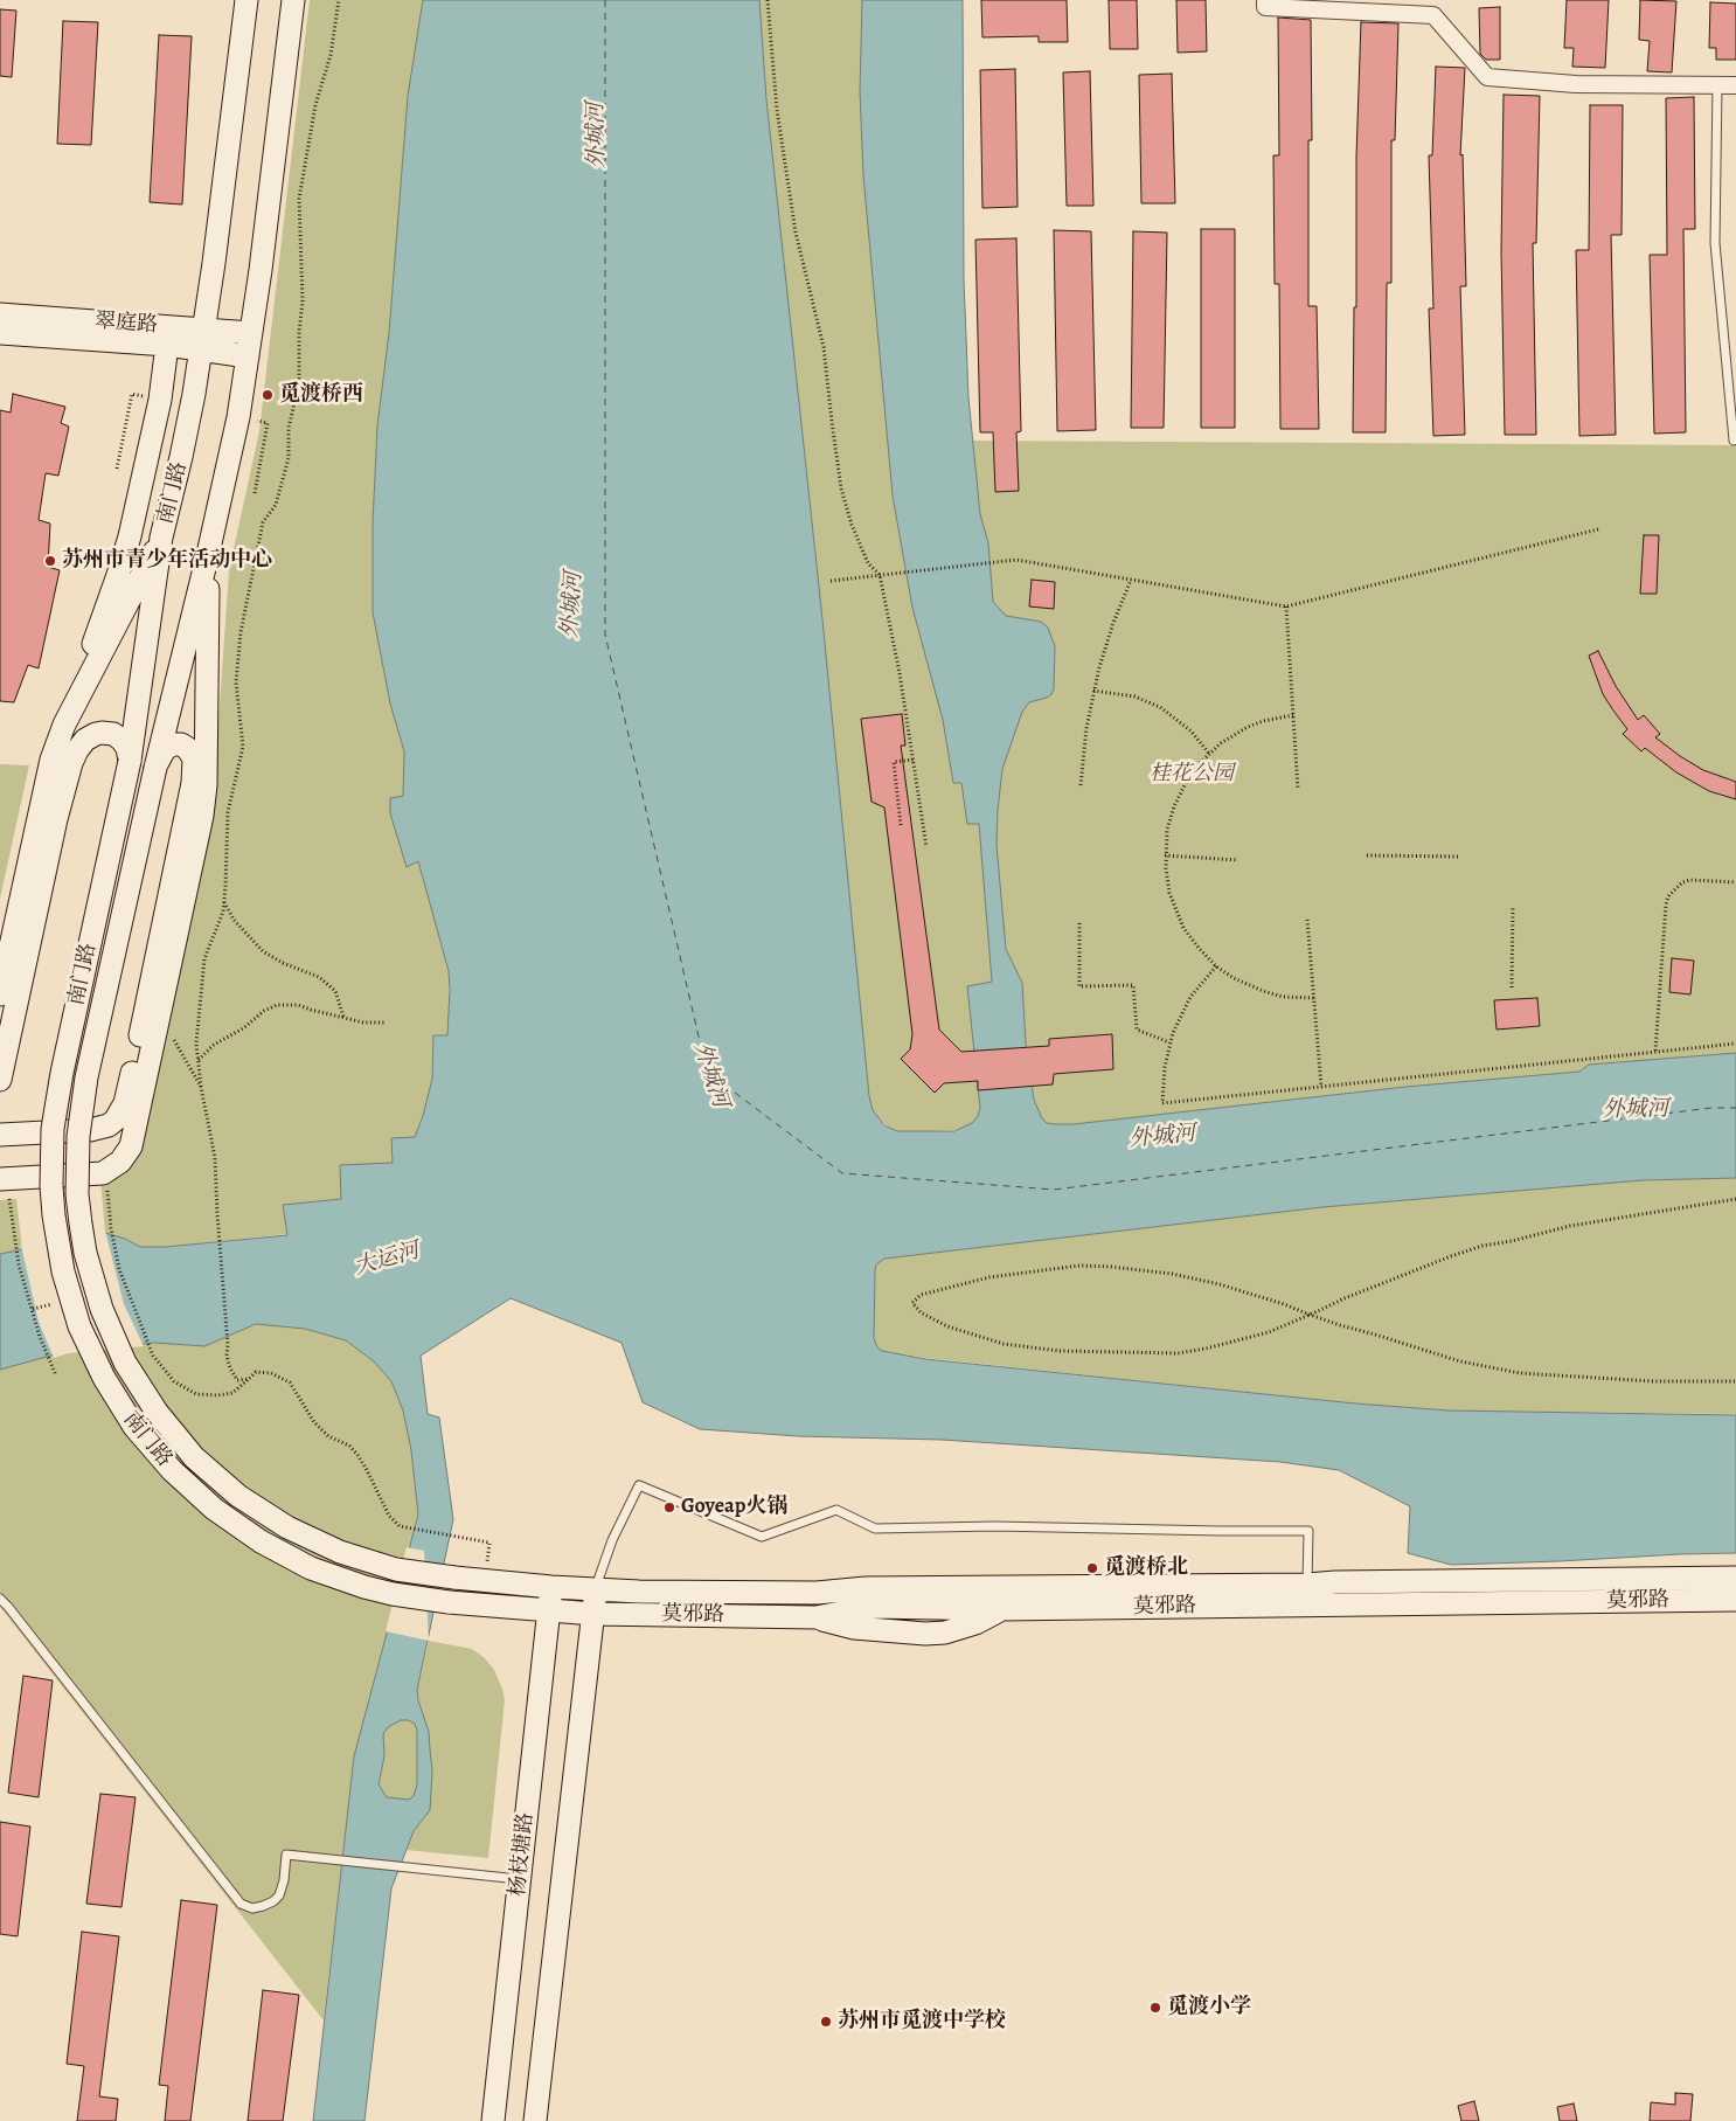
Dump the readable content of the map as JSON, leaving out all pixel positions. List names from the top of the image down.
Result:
{
  "streets": {
    "main road": [
      "翠庭路",
      "南门路",
      "莫邪路",
      "杨枝塘路"
    ]
  },
  "crossings": [
    ["翠庭路", "南门路"],
    ["南门路", "莫邪路"],
    ["南门路", "杨枝塘路"],
    ["莫邪路", "杨枝塘路"]
  ],
  "water": ["外城河", "大运河"],
  "parks": ["桂花公园"],
  "places": [
    "觅渡桥西",
    "苏州市青少年活动中心",
    "Goyeap火锅",
    "觅渡桥北",
    "觅渡小学",
    "苏州市觅渡中学校"
  ]
}
